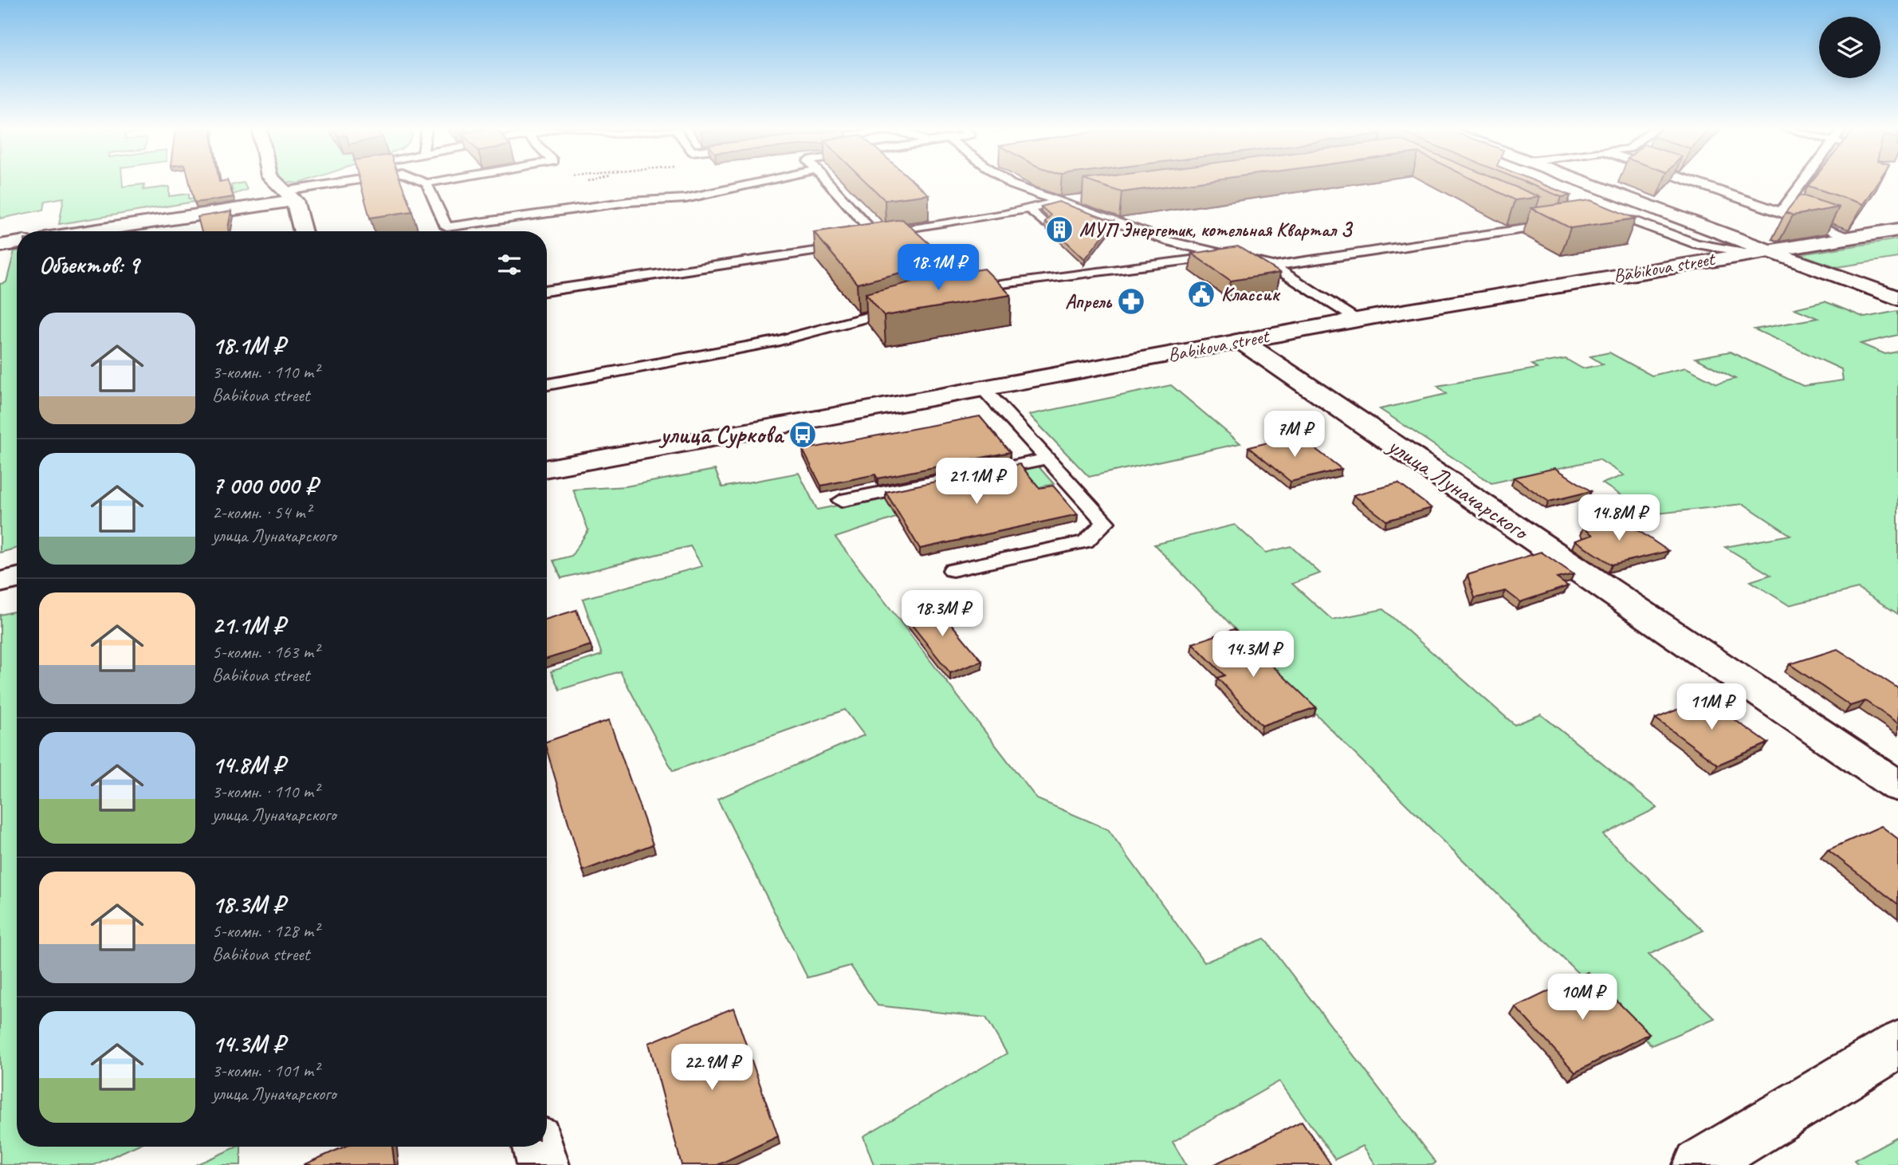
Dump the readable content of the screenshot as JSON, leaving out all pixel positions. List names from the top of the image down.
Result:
{
  "streets": {
    "street": ["Babikova street", "улица Луначарского"]
  },
  "crossings": [
    ["Babikova street", "улица Луначарского"]
  ],
  "places": {
    "building": ["МУП Энергетик, котельная Квартал З"],
    "public building": ["Классик"],
    "pharmacy": ["Апрель"],
    "bus stop": ["улица Суркова"]
  },
  "page": {
    "heading": "Объектов: 9",
    "price": [
      "18.1M ₽",
      "7M ₽",
      "21.1M ₽",
      "14.8M ₽",
      "18.3M ₽",
      "14.3M ₽",
      "11M ₽",
      "10M ₽",
      "22.9M ₽"
    ],
    "list": [
      {
        "name": "18.1M ₽",
        "note": "3-комн. · 110 m² · Babikova street"
      },
      {
        "name": "7 000 000 ₽",
        "note": "2-комн. · 54 m² · улица Луначарского"
      },
      {
        "name": "21.1M ₽",
        "note": "5-комн. · 163 m² · Babikova street"
      },
      {
        "name": "14.8M ₽",
        "note": "3-комн. · 110 m² · улица Луначарского"
      },
      {
        "name": "18.3M ₽",
        "note": "5-комн. · 128 m² · Babikova street"
      },
      {
        "name": "14.3M ₽",
        "note": "3-комн. · 101 m² · улица Луначарского"
      }
    ]
  }
}
